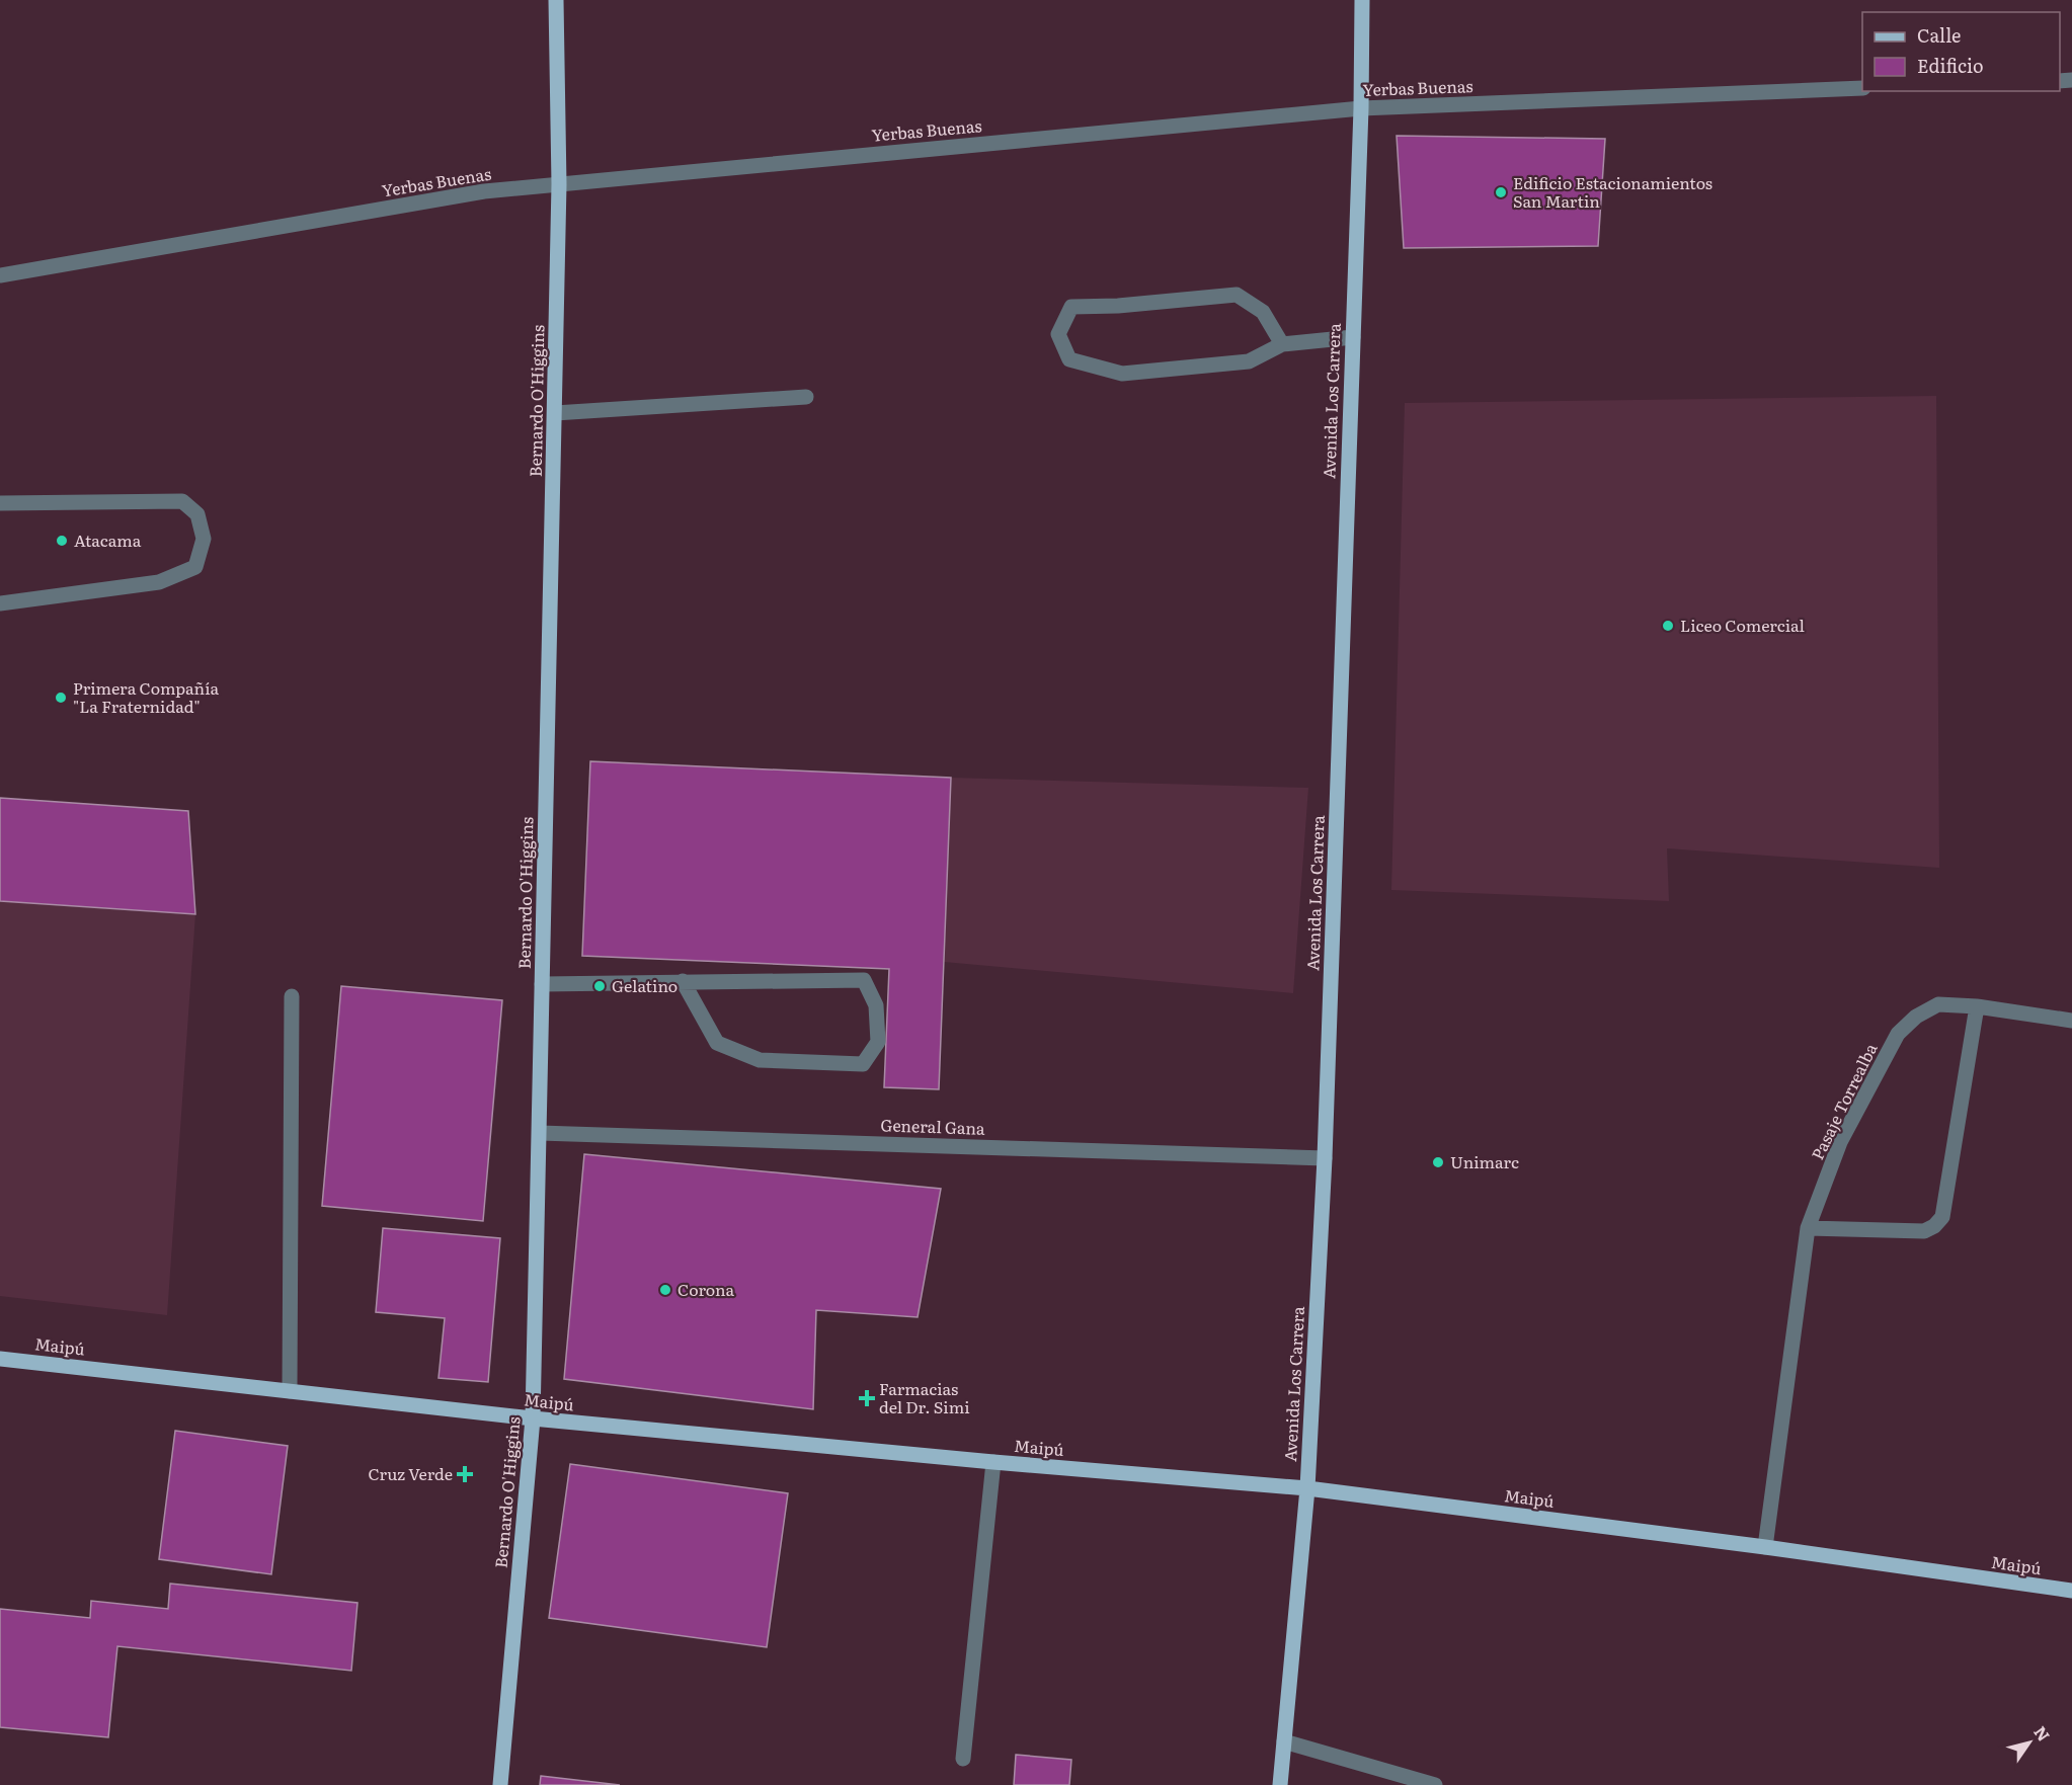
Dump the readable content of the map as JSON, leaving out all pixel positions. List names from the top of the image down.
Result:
{
  "streets": {
    "main road": ["Bernardo O'Higgins", "Avenida Los Carrera", "Maipú"],
    "street": ["Yerbas Buenas", "Pasaje Torrealba", "General Gana"]
  },
  "crossings": [
    ["Yerbas Buenas", "Bernardo O'Higgins"],
    ["Yerbas Buenas", "Avenida Los Carrera"],
    ["Bernardo O'Higgins", "General Gana"],
    ["Bernardo O'Higgins", "Maipú"],
    ["Avenida Los Carrera", "General Gana"],
    ["Avenida Los Carrera", "Maipú"],
    ["Pasaje Torrealba", "Maipú"]
  ],
  "places": {
    "other": [
      "Edificio Estacionamientos San Martin",
      "Atacama",
      "Liceo Comercial",
      "Primera Compañía \"La Fraternidad\"",
      "Gelatino",
      "Unimarc",
      "Corona"
    ],
    "health": ["Farmacias del Dr. Simi", "Cruz Verde"]
  },
  "legend": ["Calle", "Edificio"],
  "north": "top right"
}
